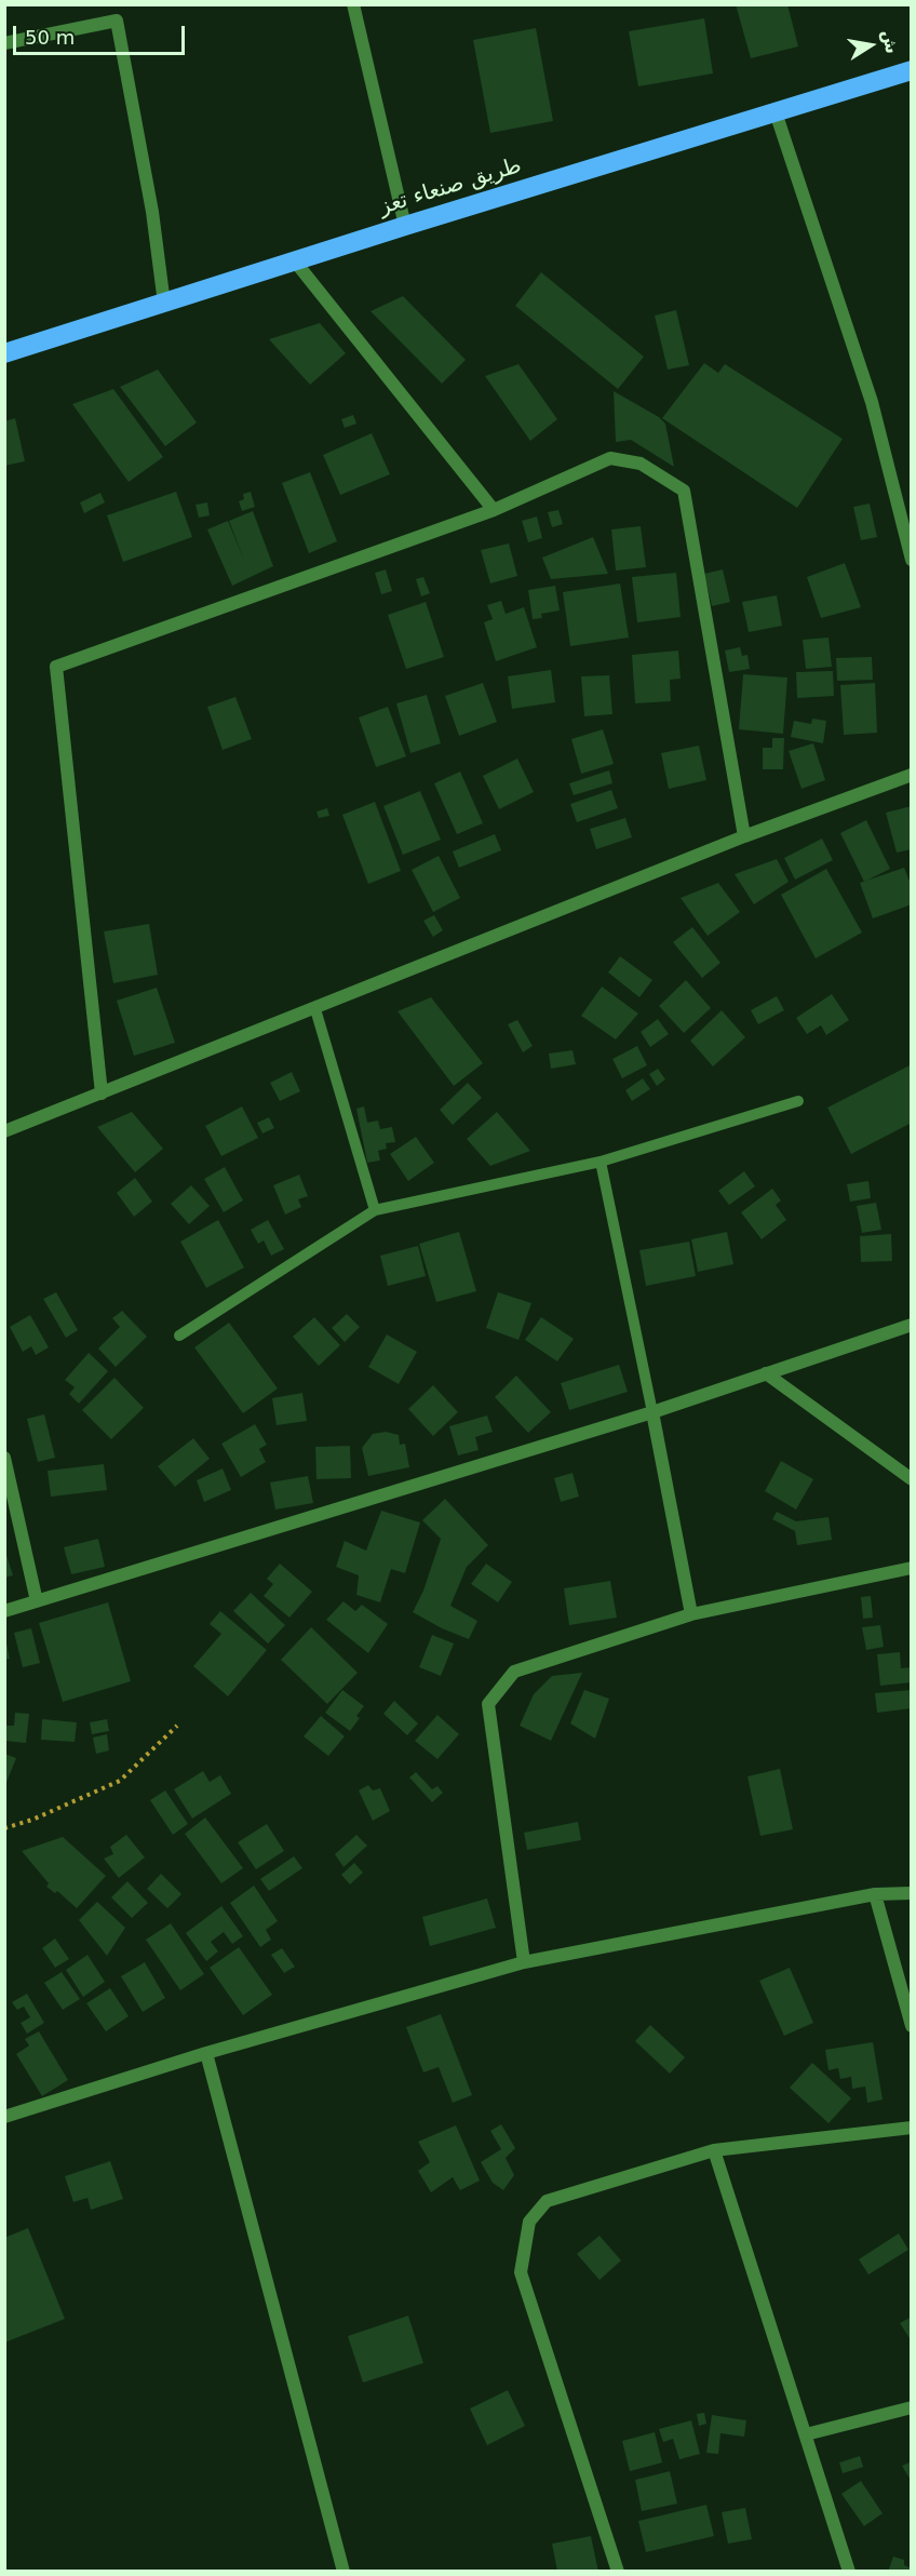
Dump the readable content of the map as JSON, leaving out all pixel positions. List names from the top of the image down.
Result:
{
  "streets": {
    "highway": ["طريق صنعاء تعز"]
  },
  "scale_bar": "50 m",
  "north": "right"
}
